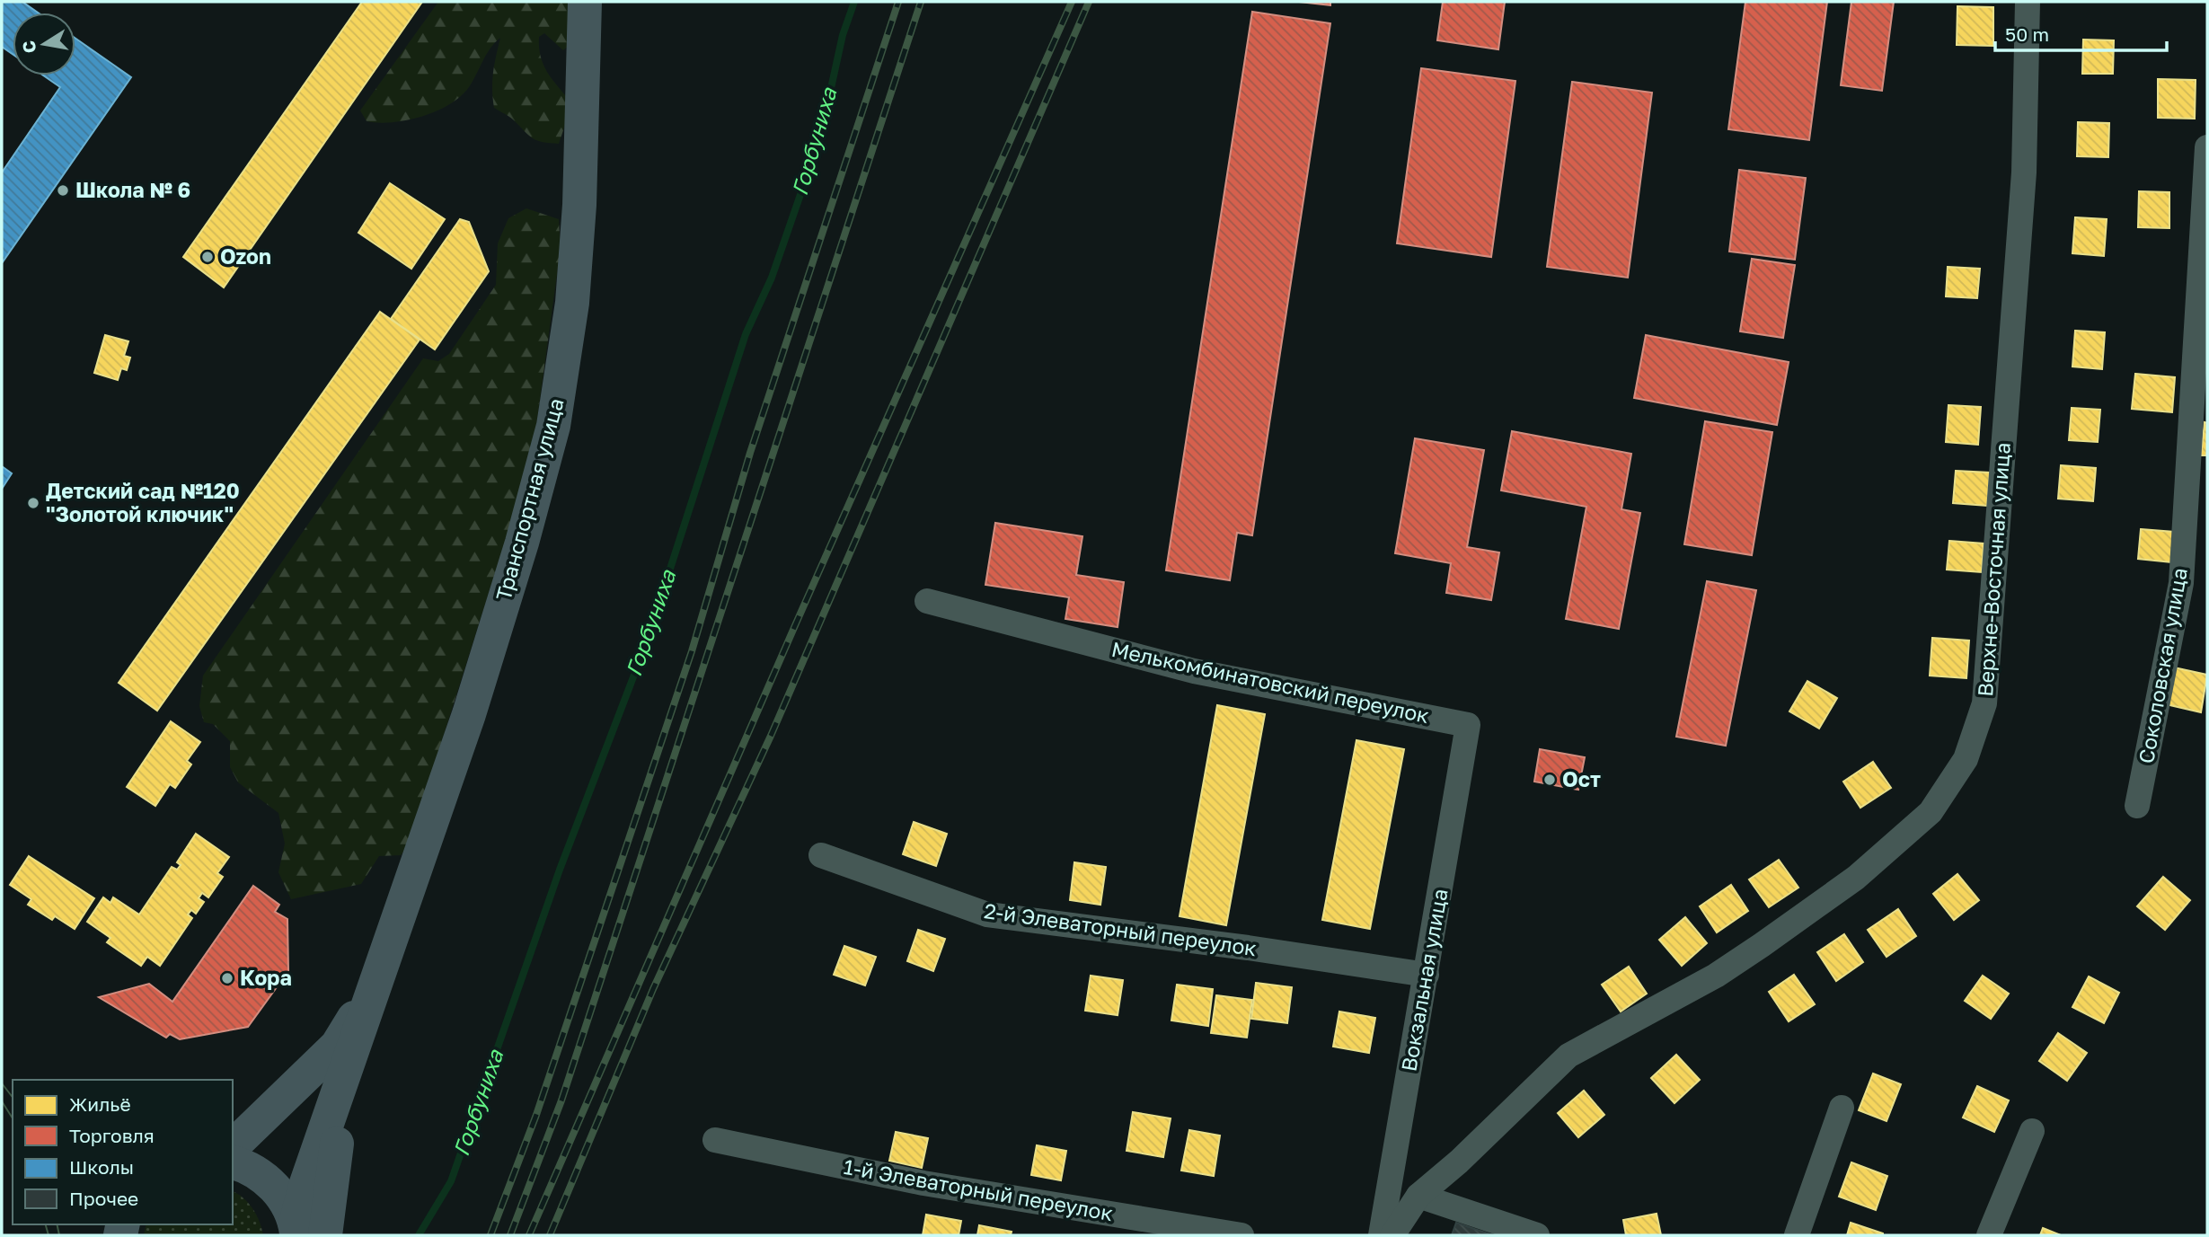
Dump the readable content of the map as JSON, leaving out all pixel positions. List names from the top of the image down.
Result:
{
  "streets": {
    "main road": ["Транспортная улица"],
    "street": [
      "Верхне-Восточная улица",
      "Соколовская улица",
      "Мелькомбинатовский переулок",
      "2-й Элеваторный переулок",
      "Вокзальная улица",
      "1-й Элеваторный переулок"
    ]
  },
  "crossings": [
    ["Мелькомбинатовский переулок", "Вокзальная улица"],
    ["2-й Элеваторный переулок", "Вокзальная улица"]
  ],
  "water": ["Горбуниха"],
  "places": [
    "Школа № 6",
    "Ozon",
    "Детский сад №120 \"Золотой ключик\"",
    "Ост",
    "Кора"
  ],
  "legend": [
    "Жильё",
    "Торговля",
    "Школы",
    "Прочее"
  ],
  "scale_bar": "50 m",
  "north": "left"
}
